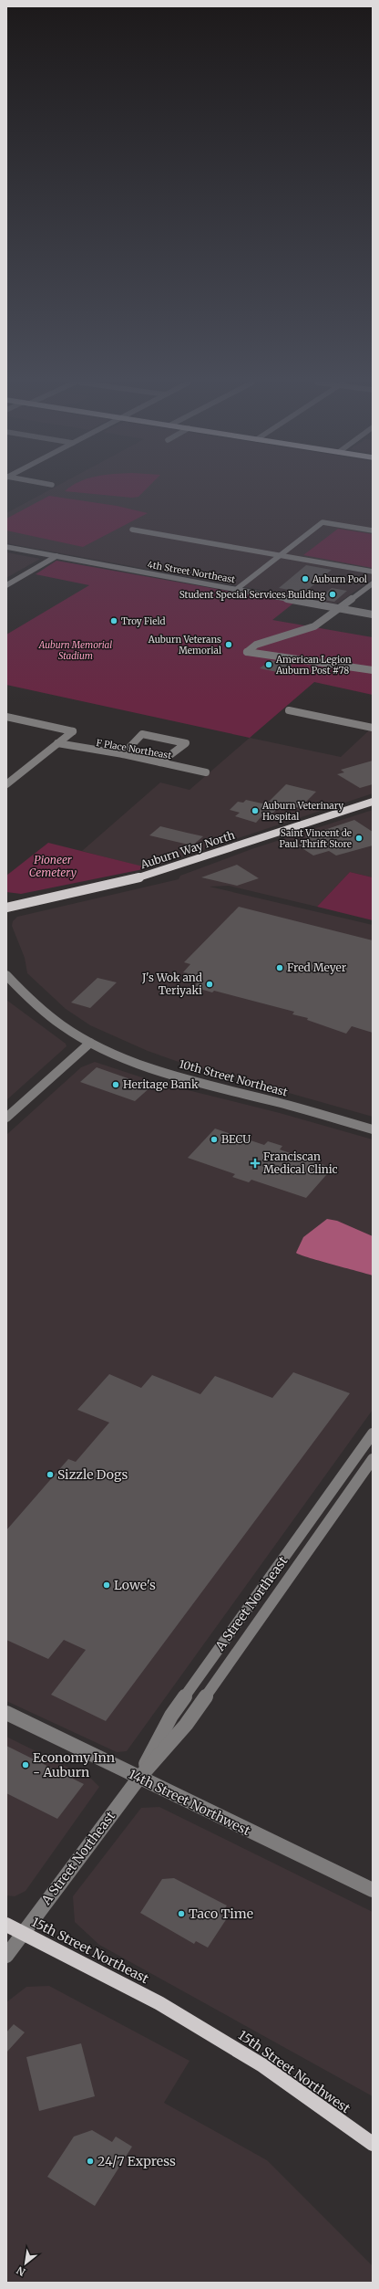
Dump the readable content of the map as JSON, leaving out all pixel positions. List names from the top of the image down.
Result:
{
  "streets": {
    "main road": ["Auburn Way North", "15th Street Northeast", "15th Street Northwest"],
    "street": [
      "4th Street Northeast",
      "F Place Northeast",
      "10th Street Northeast",
      "A Street Northeast",
      "14th Street Northwest"
    ]
  },
  "crossings": [
    ["A Street Northeast", "14th Street Northwest"],
    ["A Street Northeast", "15th Street Northeast"],
    ["15th Street Northeast", "15th Street Northwest"]
  ],
  "parks": ["Auburn Memorial Stadium", "Pioneer Cemetery"],
  "places": {
    "other": [
      "Auburn Pool",
      "Student Special Services Building",
      "Troy Field",
      "Auburn Veterans Memorial",
      "American Legion Auburn Post #78",
      "Auburn Veterinary Hospital",
      "Saint Vincent de Paul Thrift Store",
      "Fred Meyer",
      "J's Wok and Teriyaki",
      "Heritage Bank",
      "BECU",
      "Sizzle Dogs",
      "Lowe's",
      "Economy Inn - Auburn",
      "Taco Time",
      "24/7 Express"
    ],
    "health": ["Franciscan Medical Clinic"]
  },
  "north": "bottom left"
}
